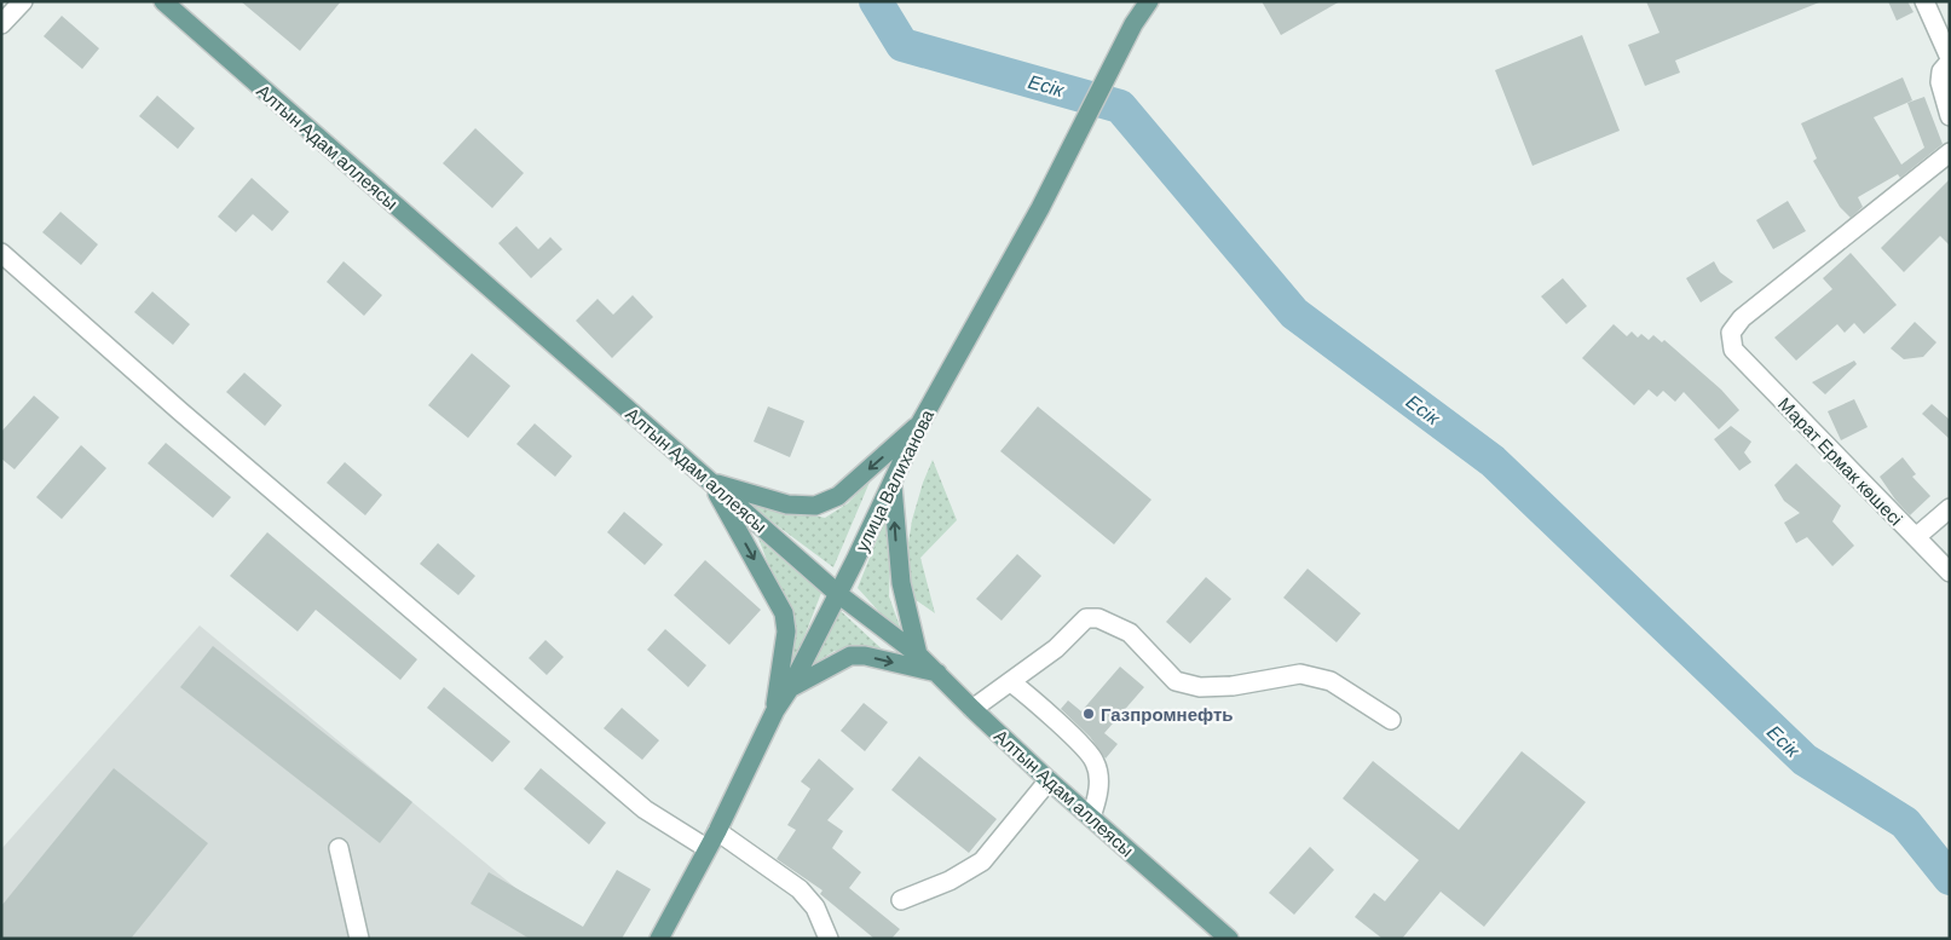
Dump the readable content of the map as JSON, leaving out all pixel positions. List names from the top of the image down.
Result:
{
  "streets": {
    "main road": ["Алтын Адам аллеясы", "улица Валиханова"],
    "street": ["Марат Ермак көшесі"]
  },
  "crossings": [
    ["Алтын Адам аллеясы", "улица Валиханова"]
  ],
  "water": ["Есік"],
  "places": ["Газпромнефть"]
}
